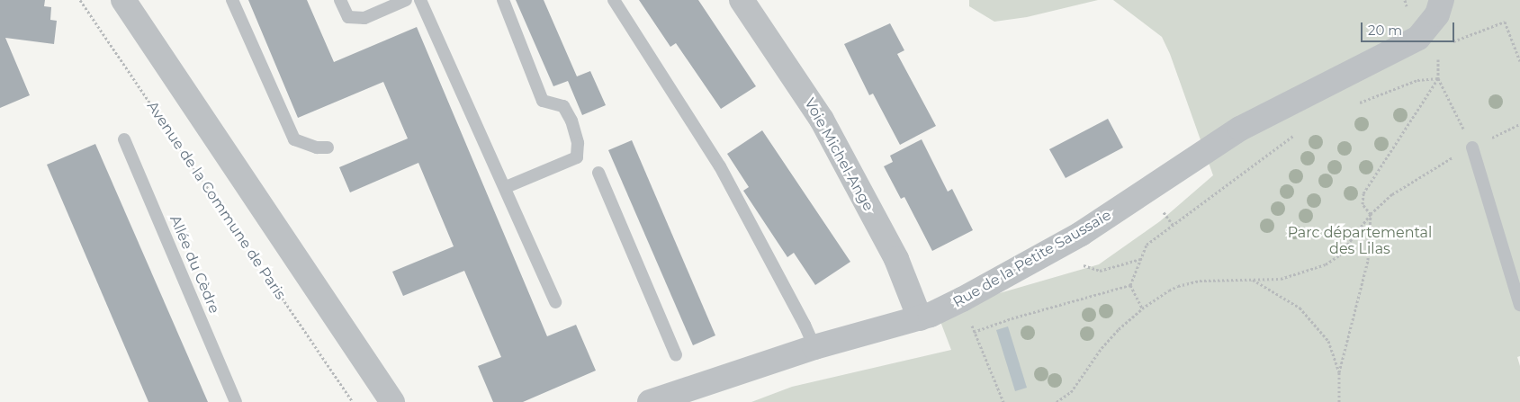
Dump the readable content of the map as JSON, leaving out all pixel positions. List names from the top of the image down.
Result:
{
  "streets": {
    "street": ["Voie Michel-Ange", "Rue de la Petite Saussaie"],
    "lane": ["Allée du Cèdre"],
    "path": ["Avenue de la Commune de Paris"]
  },
  "crossings": [
    ["Voie Michel-Ange", "Rue de la Petite Saussaie"]
  ],
  "parks": ["Parc départemental des Lilas"],
  "scale_bar": "20 m"
}
